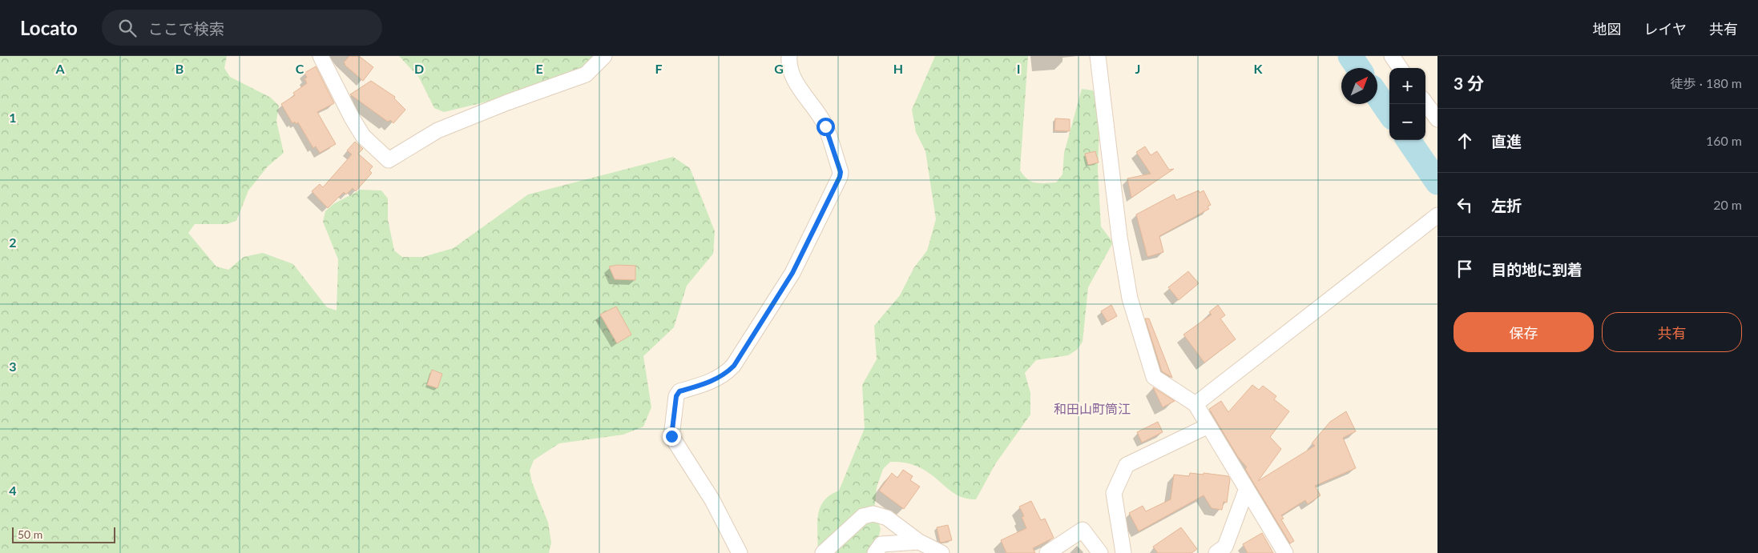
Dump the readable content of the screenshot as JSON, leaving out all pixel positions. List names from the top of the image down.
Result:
{
  "districts": ["和田山町筒江"],
  "scale_bar": "50 m",
  "north": "top right",
  "page": {
    "header": "Locato",
    "search": "ここで検索",
    "nav": ["地図", "レイヤ", "共有"],
    "heading": ["3 分", "徒歩 · 180 m"],
    "map_buttons": ["+", "−"],
    "list": [
      ["直進", "160 m"],
      ["左折", "20 m"],
      "目的地に到着"
    ],
    "buttons": ["保存", "共有"],
    "scale": "50 m"
  },
  "grid": {
    "columns": [
      "A",
      "B",
      "C",
      "D",
      "E",
      "F",
      "G",
      "H",
      "I",
      "J",
      "K"
    ],
    "rows": [
      "1",
      "2",
      "3",
      "4"
    ]
  }
}
